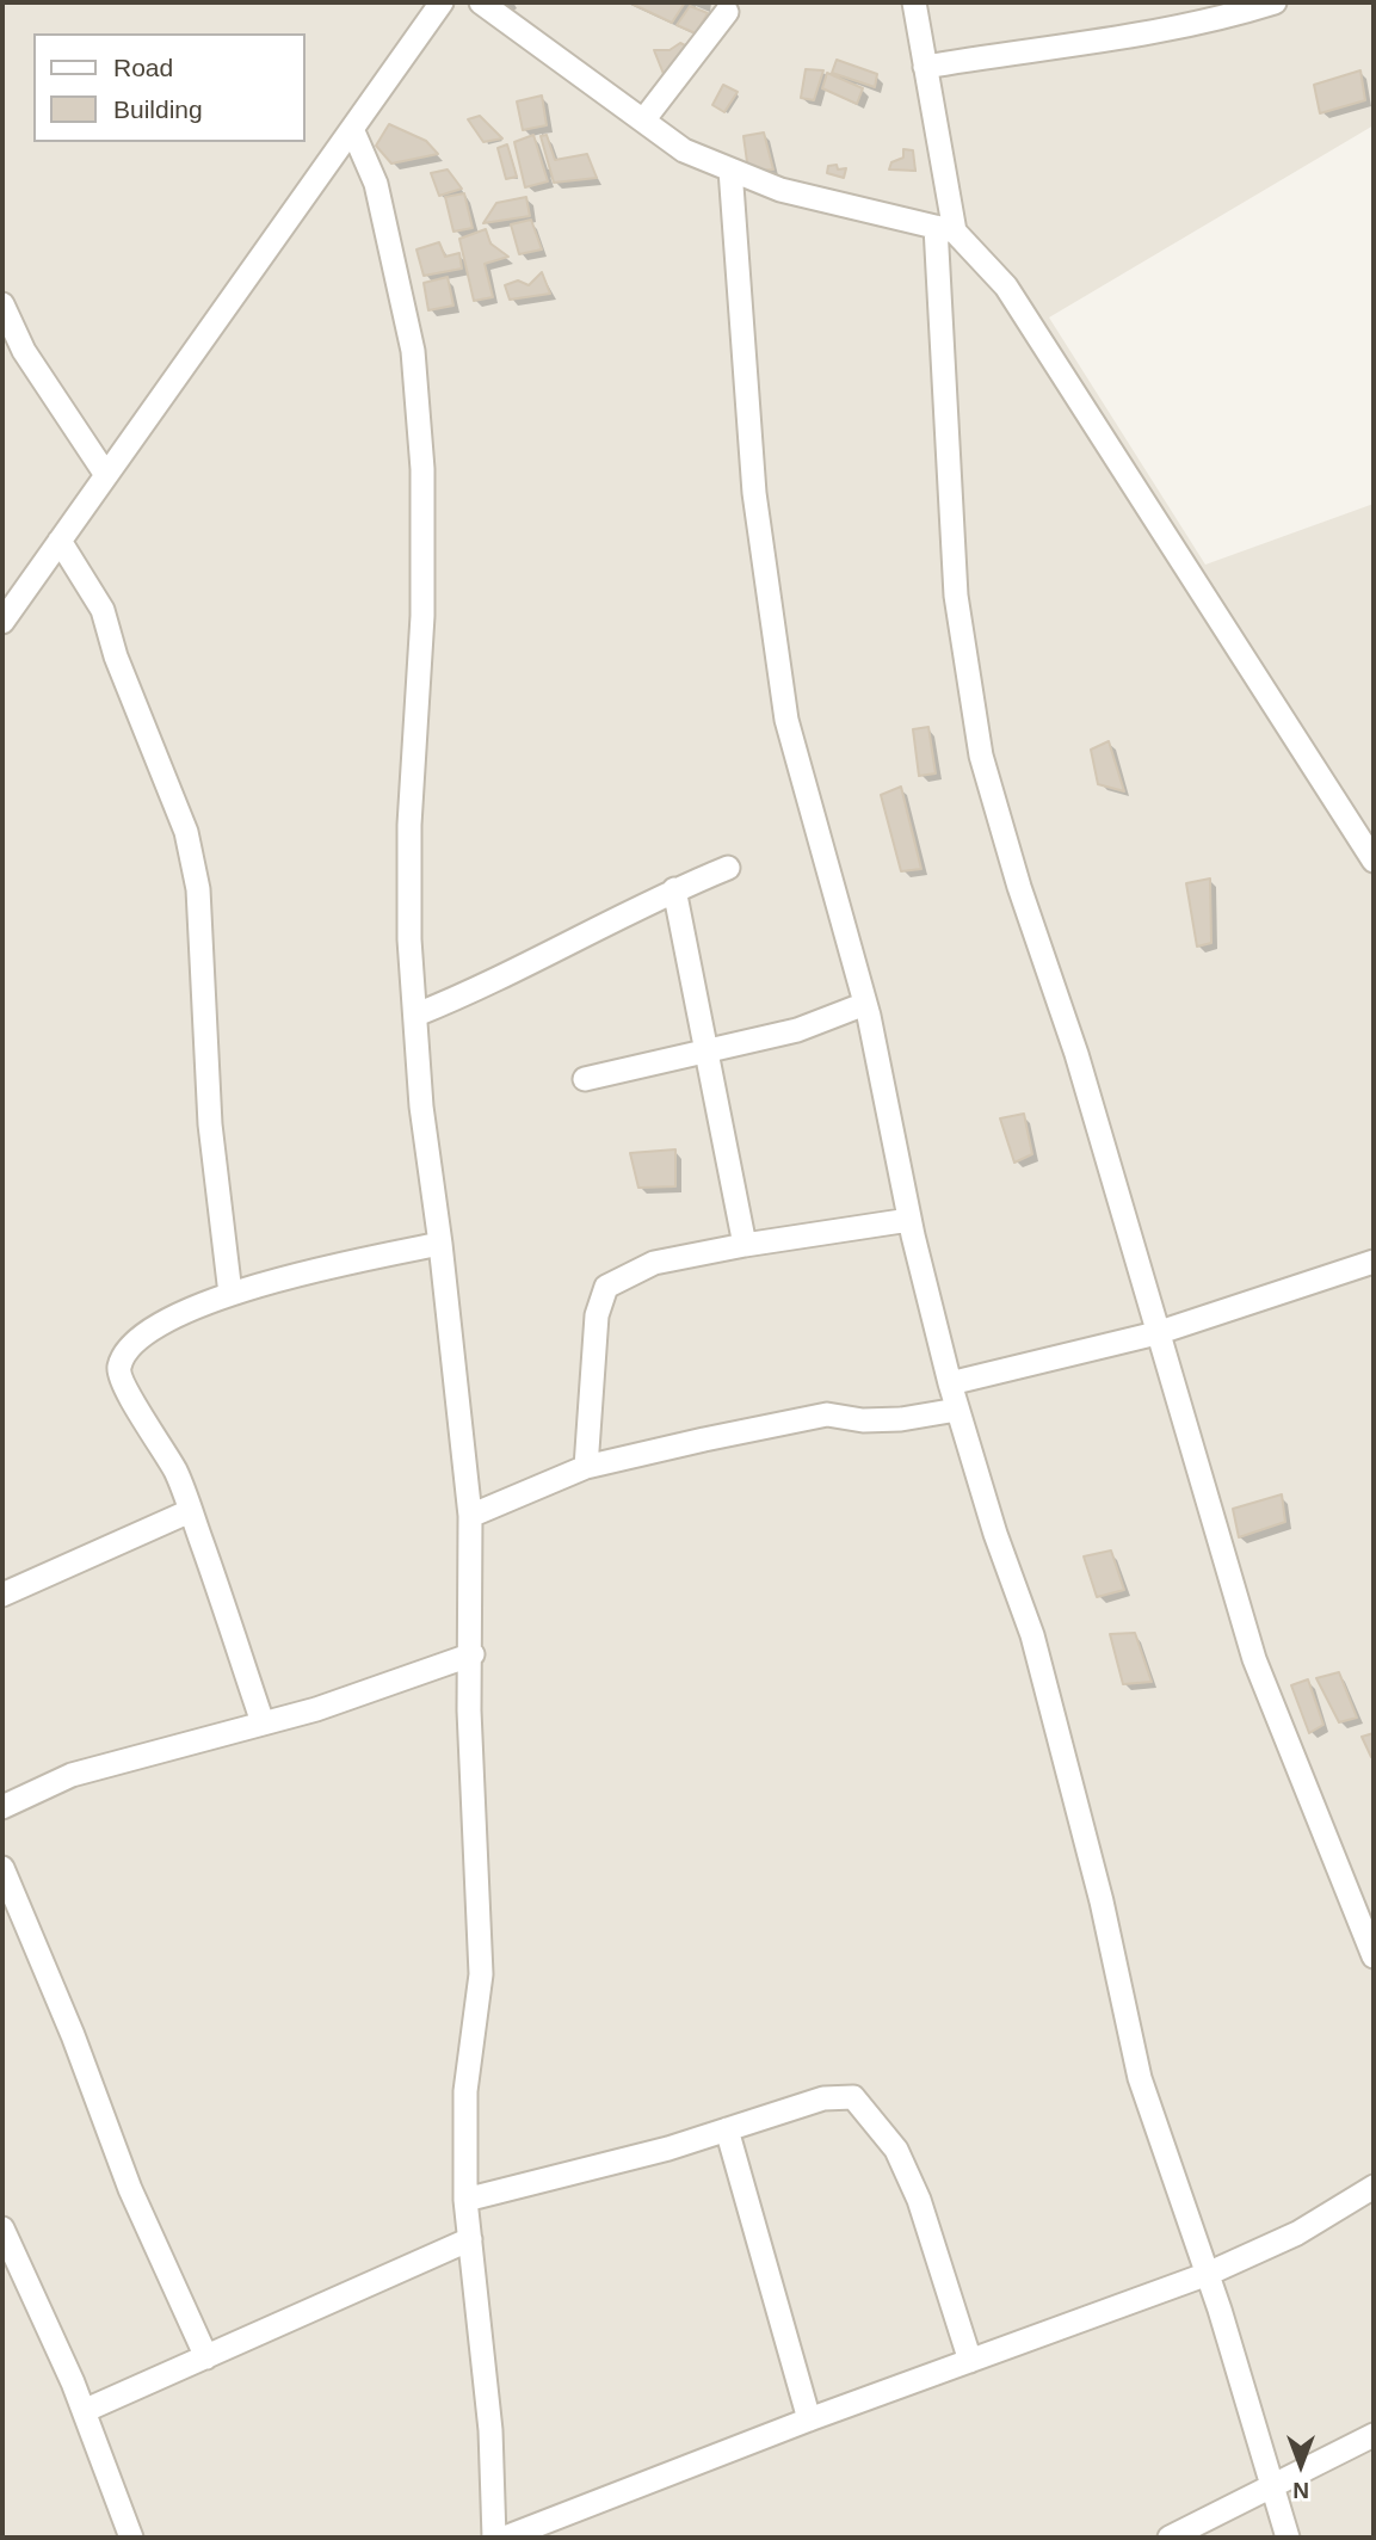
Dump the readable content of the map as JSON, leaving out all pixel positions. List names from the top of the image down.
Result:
{
  "legend": ["Road", "Building"],
  "north": "bottom"
}
